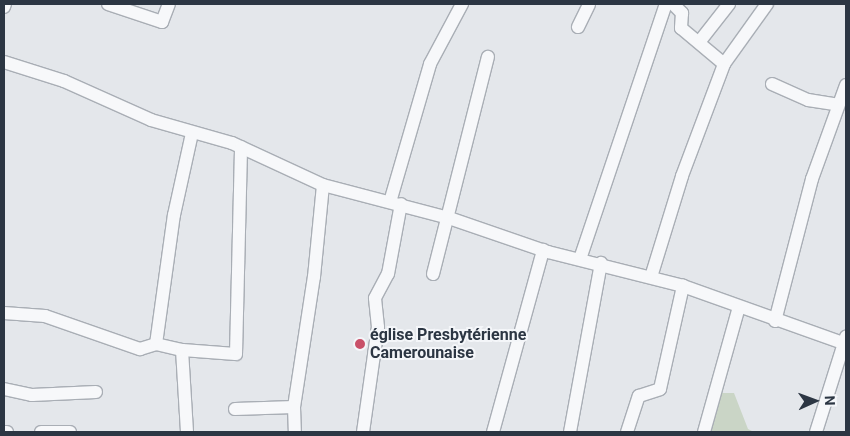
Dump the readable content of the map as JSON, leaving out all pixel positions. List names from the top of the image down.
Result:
{
  "places": ["église Presbytérienne Camerounaise"],
  "north": "right"
}
